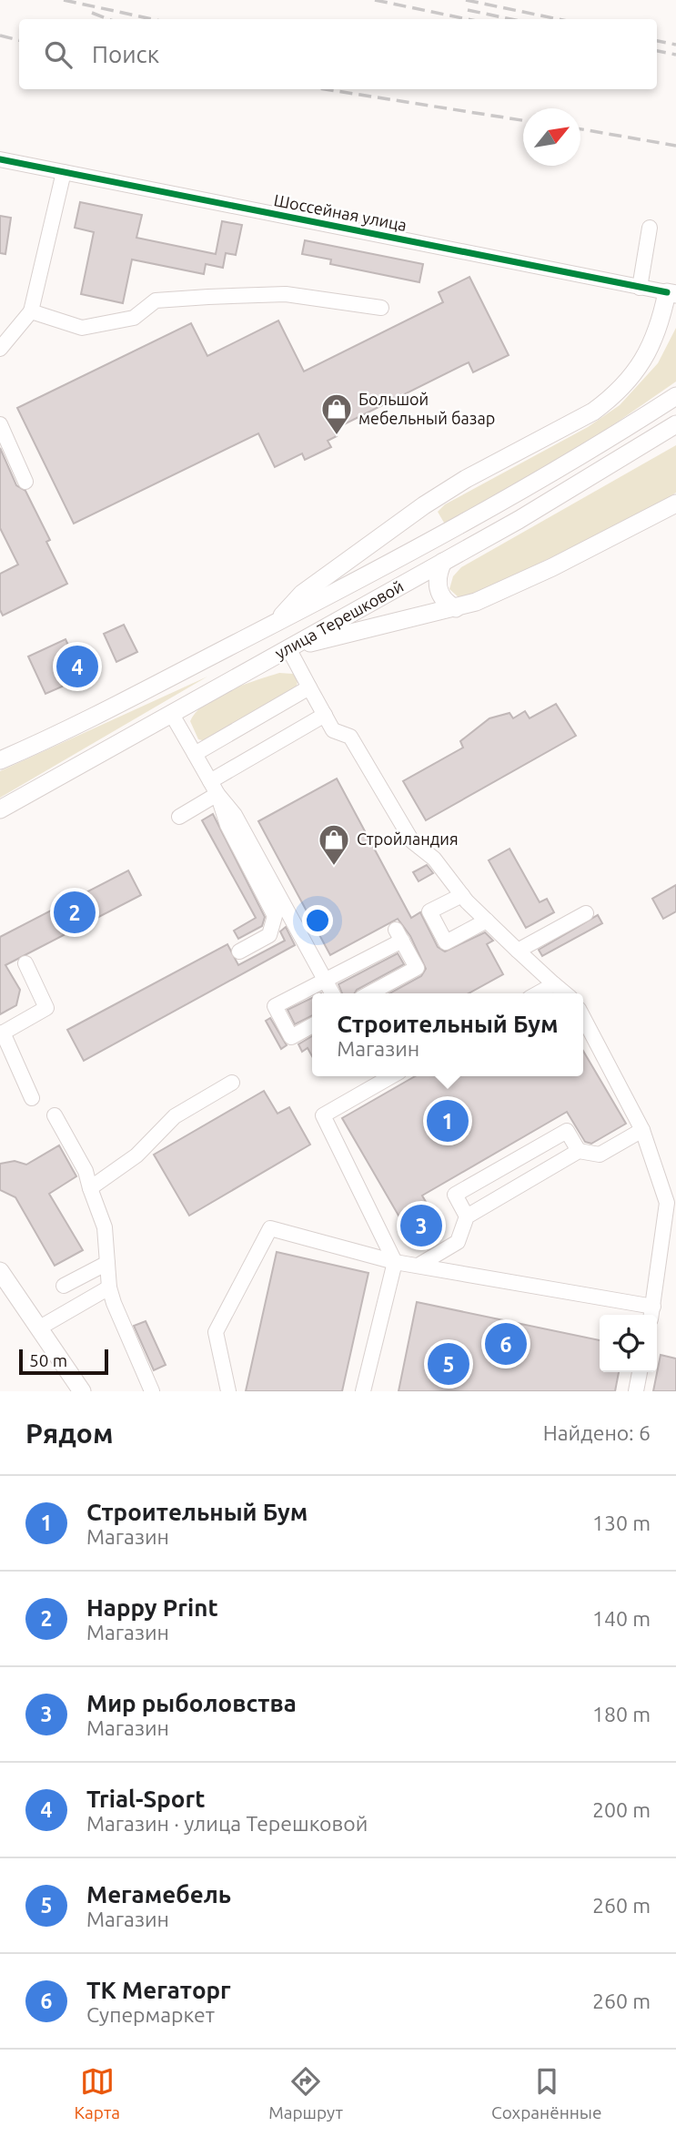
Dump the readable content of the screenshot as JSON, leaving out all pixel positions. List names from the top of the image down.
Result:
{
  "streets": {
    "main road": ["улица Терешковой"],
    "street": ["Шоссейная улица"]
  },
  "places": {
    "shop": ["Большой мебельный базар", "Стройландия"]
  },
  "scale_bar": "50 m",
  "north": "top right",
  "page": {
    "search": "Поиск",
    "pins": [
      "4",
      "2",
      "1",
      "3",
      "6",
      "5"
    ],
    "popup": ["Строительный Бум", "Магазин"],
    "scale": "50 m",
    "heading": ["Рядом", "Найдено: 6"],
    "list": [
      {
        "mark": "1",
        "name": "Строительный Бум",
        "note": "Магазин",
        "value": "130 m"
      },
      {
        "mark": "2",
        "name": "Happy Print",
        "note": "Магазин",
        "value": "140 m"
      },
      {
        "mark": "3",
        "name": "Мир рыболовства",
        "note": "Магазин",
        "value": "180 m"
      },
      {
        "mark": "4",
        "name": "Trial-Sport",
        "note": "Магазин · улица Терешковой",
        "value": "200 m"
      },
      {
        "mark": "5",
        "name": "Мегамебель",
        "note": "Магазин",
        "value": "260 m"
      },
      {
        "mark": "6",
        "name": "ТК Мегаторг",
        "note": "Супермаркет",
        "value": "260 m"
      }
    ],
    "nav": ["Карта", "Маршрут", "Сохранённые"]
  }
}
